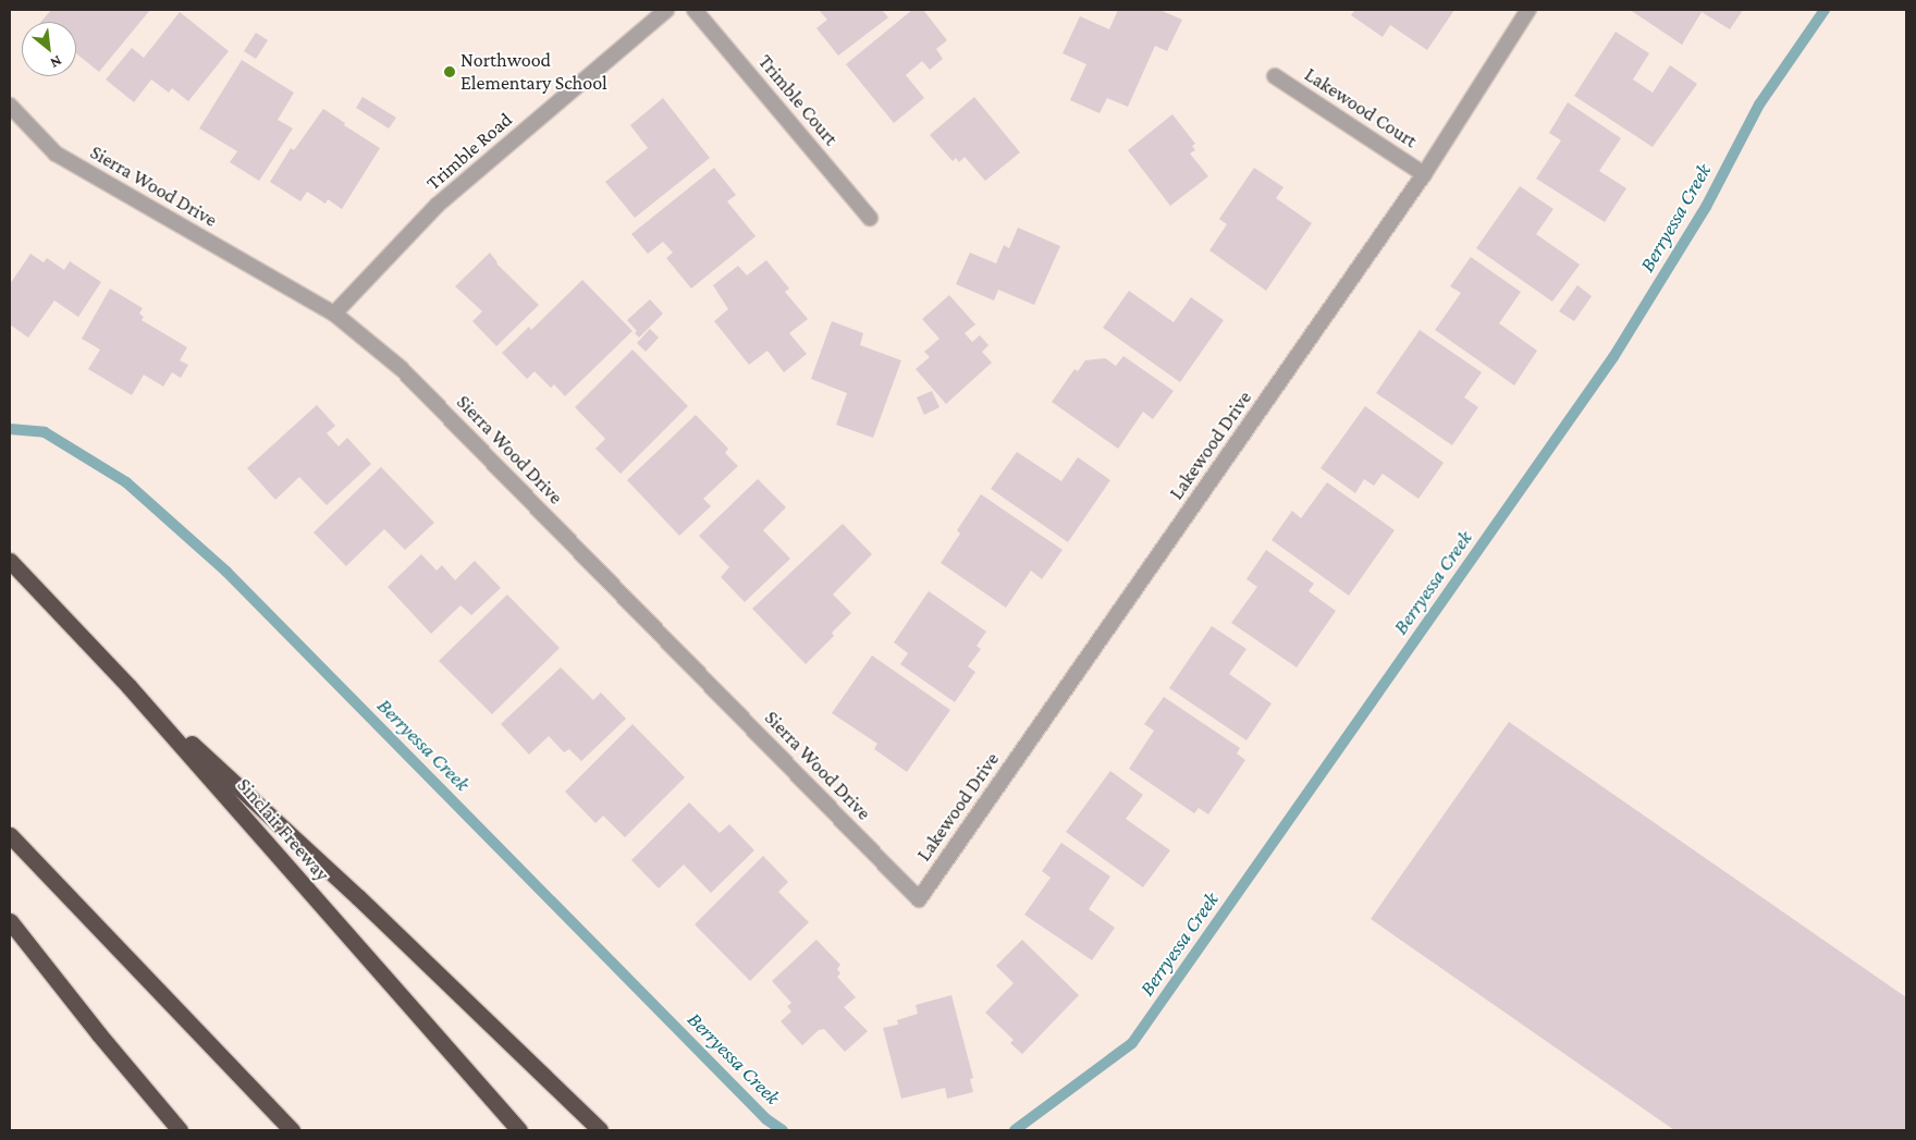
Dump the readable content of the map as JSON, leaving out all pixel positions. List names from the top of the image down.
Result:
{
  "streets": {
    "highway": ["Sinclair Freeway"],
    "street": [
      "Trimble Court",
      "Lakewood Court",
      "Trimble Road",
      "Sierra Wood Drive",
      "Lakewood Drive"
    ]
  },
  "crossings": [
    ["Lakewood Court", "Lakewood Drive"],
    ["Trimble Road", "Sierra Wood Drive"],
    ["Sierra Wood Drive", "Lakewood Drive"]
  ],
  "water": ["Berryessa Creek"],
  "places": ["Northwood Elementary School"],
  "north": "bottom right"
}
